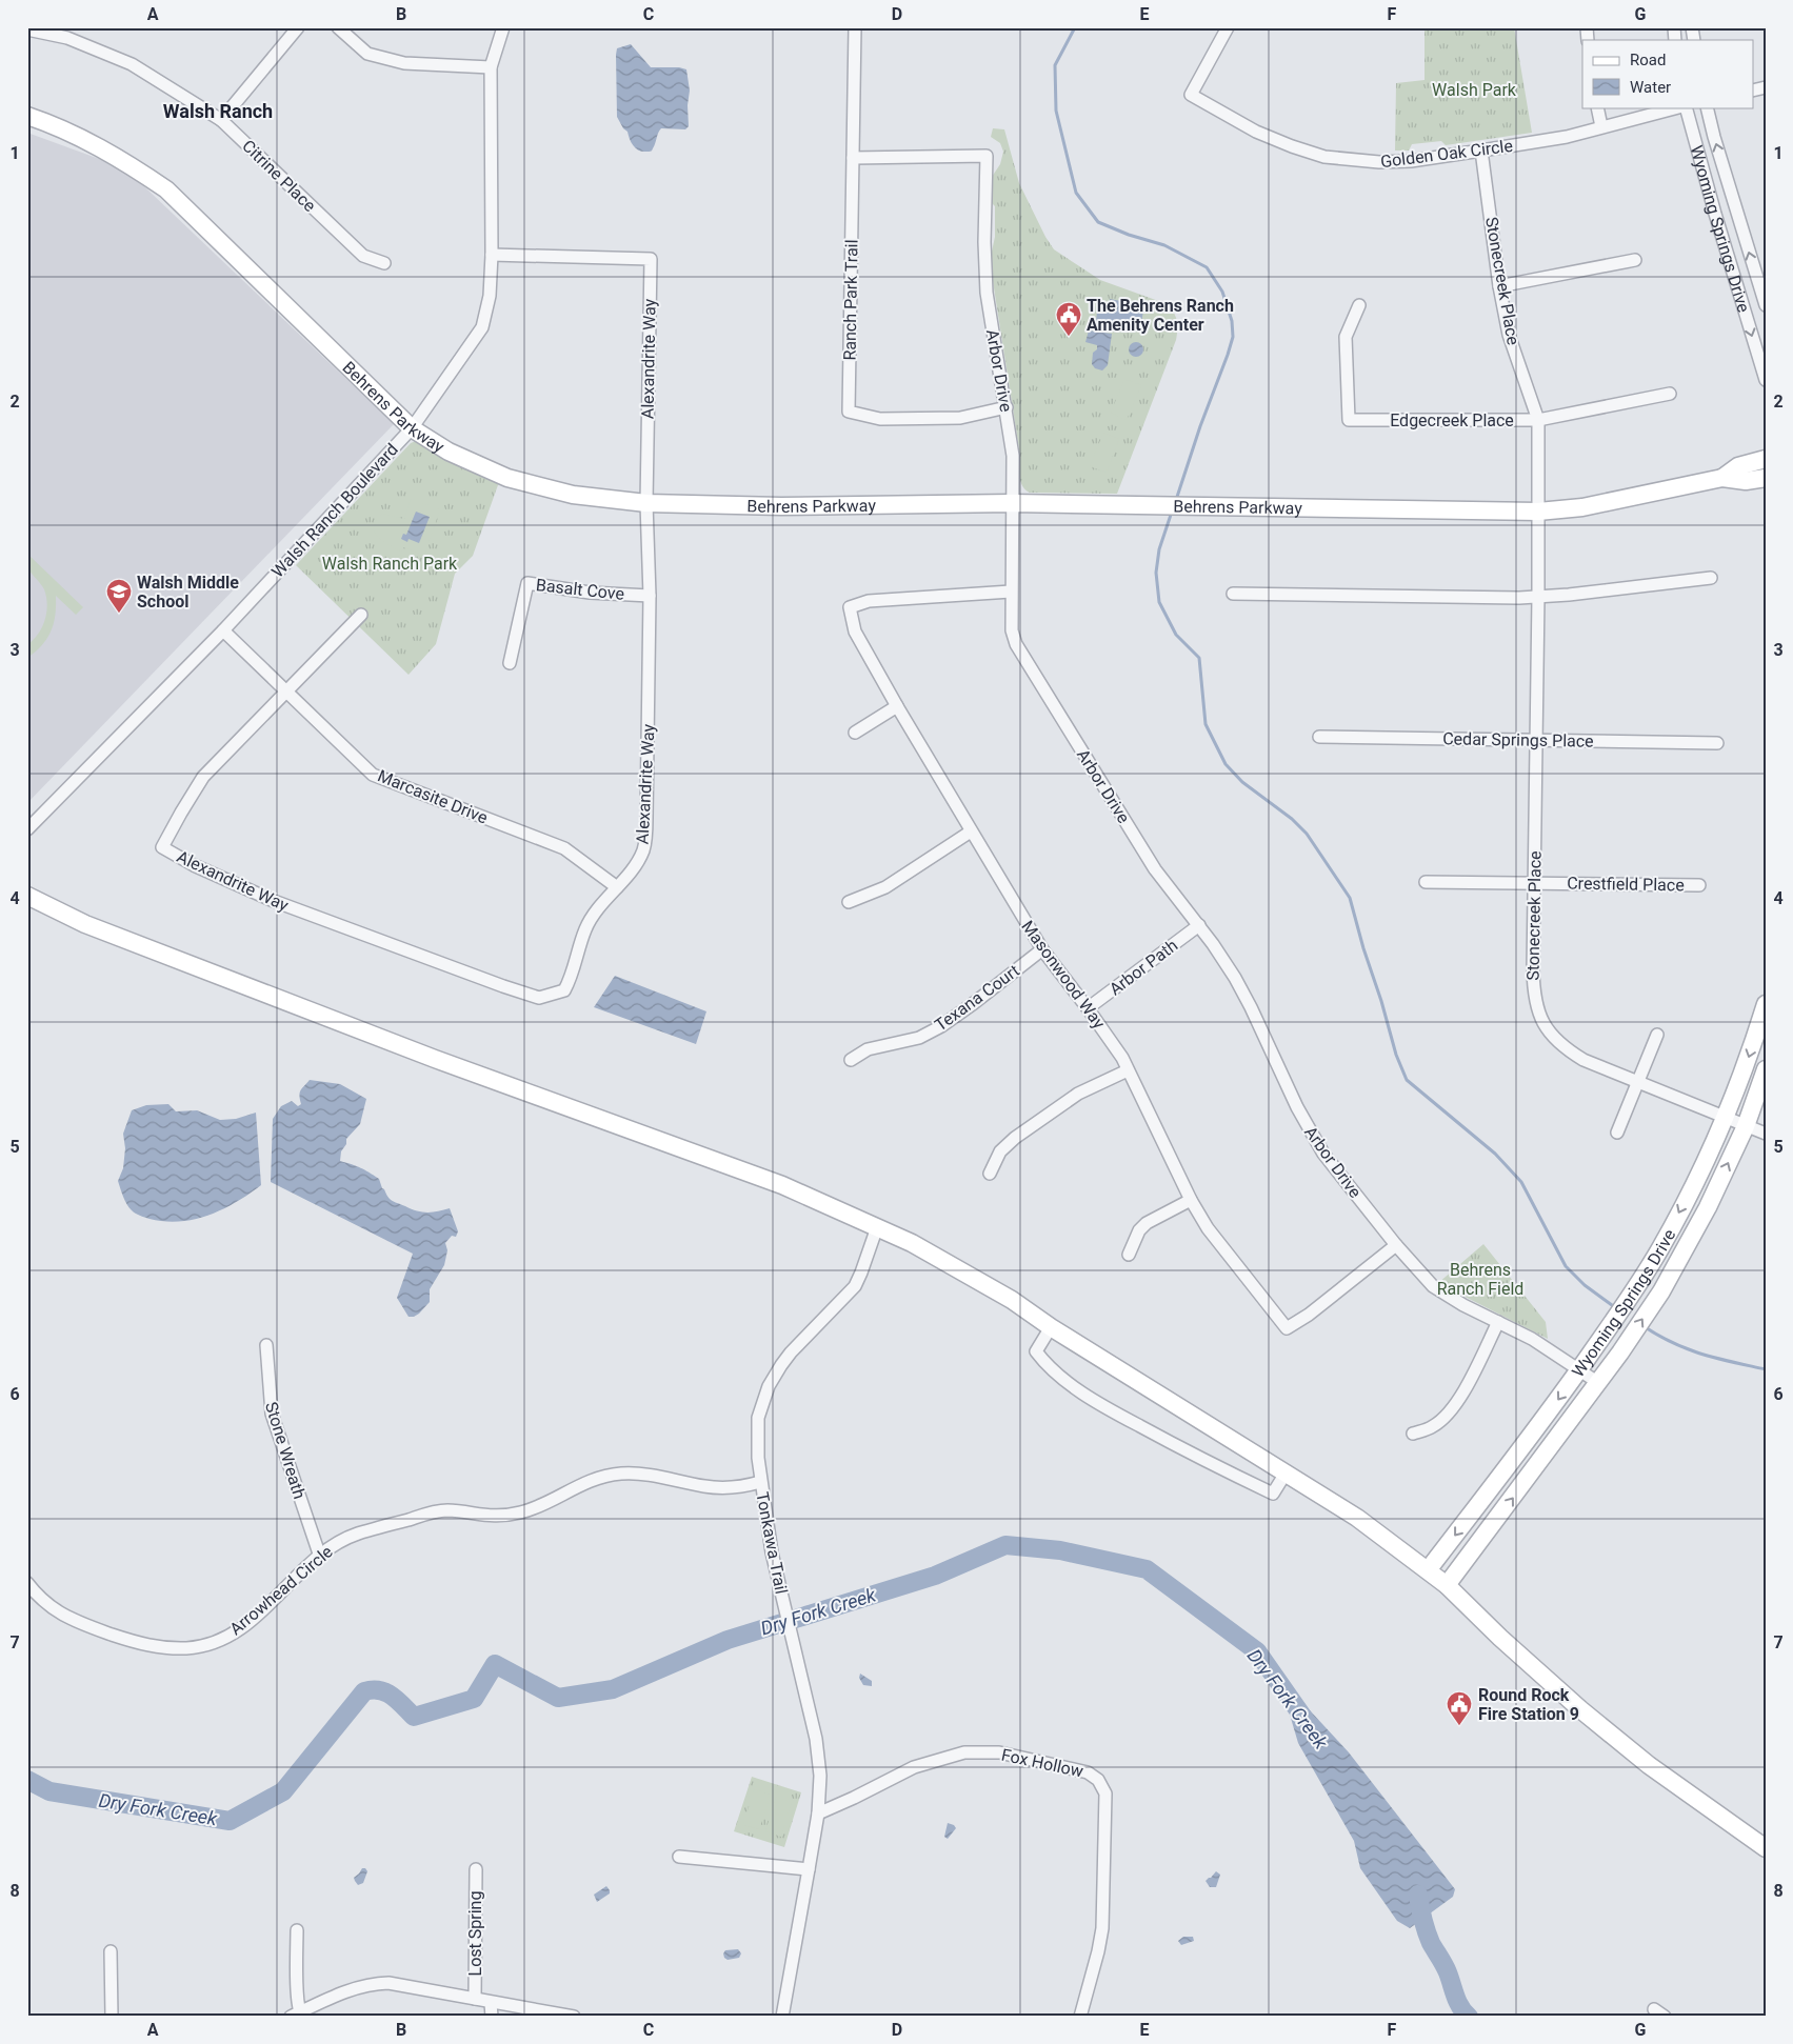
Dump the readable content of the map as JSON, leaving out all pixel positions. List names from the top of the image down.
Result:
{
  "streets": {
    "street": [
      "Golden Oak Circle",
      "Citrine Place",
      "Wyoming Springs Drive",
      "Stonecreek Place",
      "Ranch Park Trail",
      "Alexandrite Way",
      "Arbor Drive",
      "Behrens Parkway",
      "Edgecreek Place",
      "Walsh Ranch Boulevard",
      "Basalt Cove",
      "Cedar Springs Place",
      "Marcasite Drive",
      "Crestfield Place",
      "Arbor Path",
      "Masonwood Way",
      "Texana Court",
      "Stone Wreath",
      "Tonkawa Trail",
      "Arrowhead Circle",
      "Fox Hollow",
      "Lost Spring"
    ]
  },
  "crossings": [
    ["Golden Oak Circle", "Stonecreek Place"],
    ["Wyoming Springs Drive", "Stonecreek Place"],
    ["Wyoming Springs Drive", "Arbor Drive"],
    ["Stonecreek Place", "Behrens Parkway"],
    ["Stonecreek Place", "Edgecreek Place"],
    ["Stonecreek Place", "Cedar Springs Place"],
    ["Stonecreek Place", "Crestfield Place"],
    ["Ranch Park Trail", "Arbor Drive"],
    ["Alexandrite Way", "Behrens Parkway"],
    ["Alexandrite Way", "Walsh Ranch Boulevard"],
    ["Alexandrite Way", "Basalt Cove"],
    ["Alexandrite Way", "Marcasite Drive"],
    ["Arbor Drive", "Behrens Parkway"],
    ["Arbor Drive", "Arbor Path"],
    ["Arbor Drive", "Masonwood Way"],
    ["Behrens Parkway", "Walsh Ranch Boulevard"],
    ["Walsh Ranch Boulevard", "Marcasite Drive"],
    ["Arbor Path", "Masonwood Way"],
    ["Masonwood Way", "Texana Court"],
    ["Stone Wreath", "Arrowhead Circle"],
    ["Tonkawa Trail", "Arrowhead Circle"],
    ["Tonkawa Trail", "Fox Hollow"]
  ],
  "districts": ["Walsh Ranch"],
  "water": ["Dry Fork Creek"],
  "parks": ["Walsh Park", "Walsh Ranch Park", "Behrens Ranch Field"],
  "places": {
    "public building": ["The Behrens Ranch Amenity Center", "Round Rock Fire Station 9"],
    "school or university": ["Walsh Middle School"]
  },
  "legend": ["Road", "Water"],
  "grid": {
    "columns": [
      "A",
      "B",
      "C",
      "D",
      "E",
      "F",
      "G"
    ],
    "rows": [
      "1",
      "2",
      "3",
      "4",
      "5",
      "6",
      "7",
      "8"
    ]
  }
}
